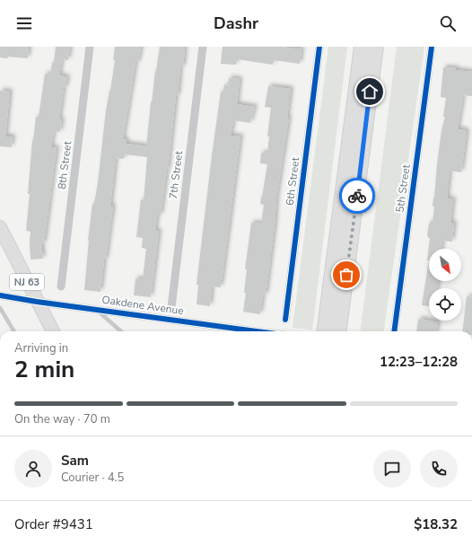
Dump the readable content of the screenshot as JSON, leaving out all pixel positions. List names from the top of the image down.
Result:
{
  "streets": {
    "main road": ["NJ 63"],
    "street": [
      "8th Street",
      "7th Street",
      "6th Street",
      "5th Street",
      "Oakdene Avenue"
    ]
  },
  "crossings": [
    ["NJ 63", "Oakdene Avenue"]
  ],
  "north": "bottom right",
  "page": {
    "header": "Dashr",
    "heading": ["2 min", "Arriving in", "12:23–12:28"],
    "panel": [
      "Sam",
      "Courier · 4.5",
      "Order #9431",
      "$18.32"
    ],
    "bar": "On the way · 70 m"
  }
}
